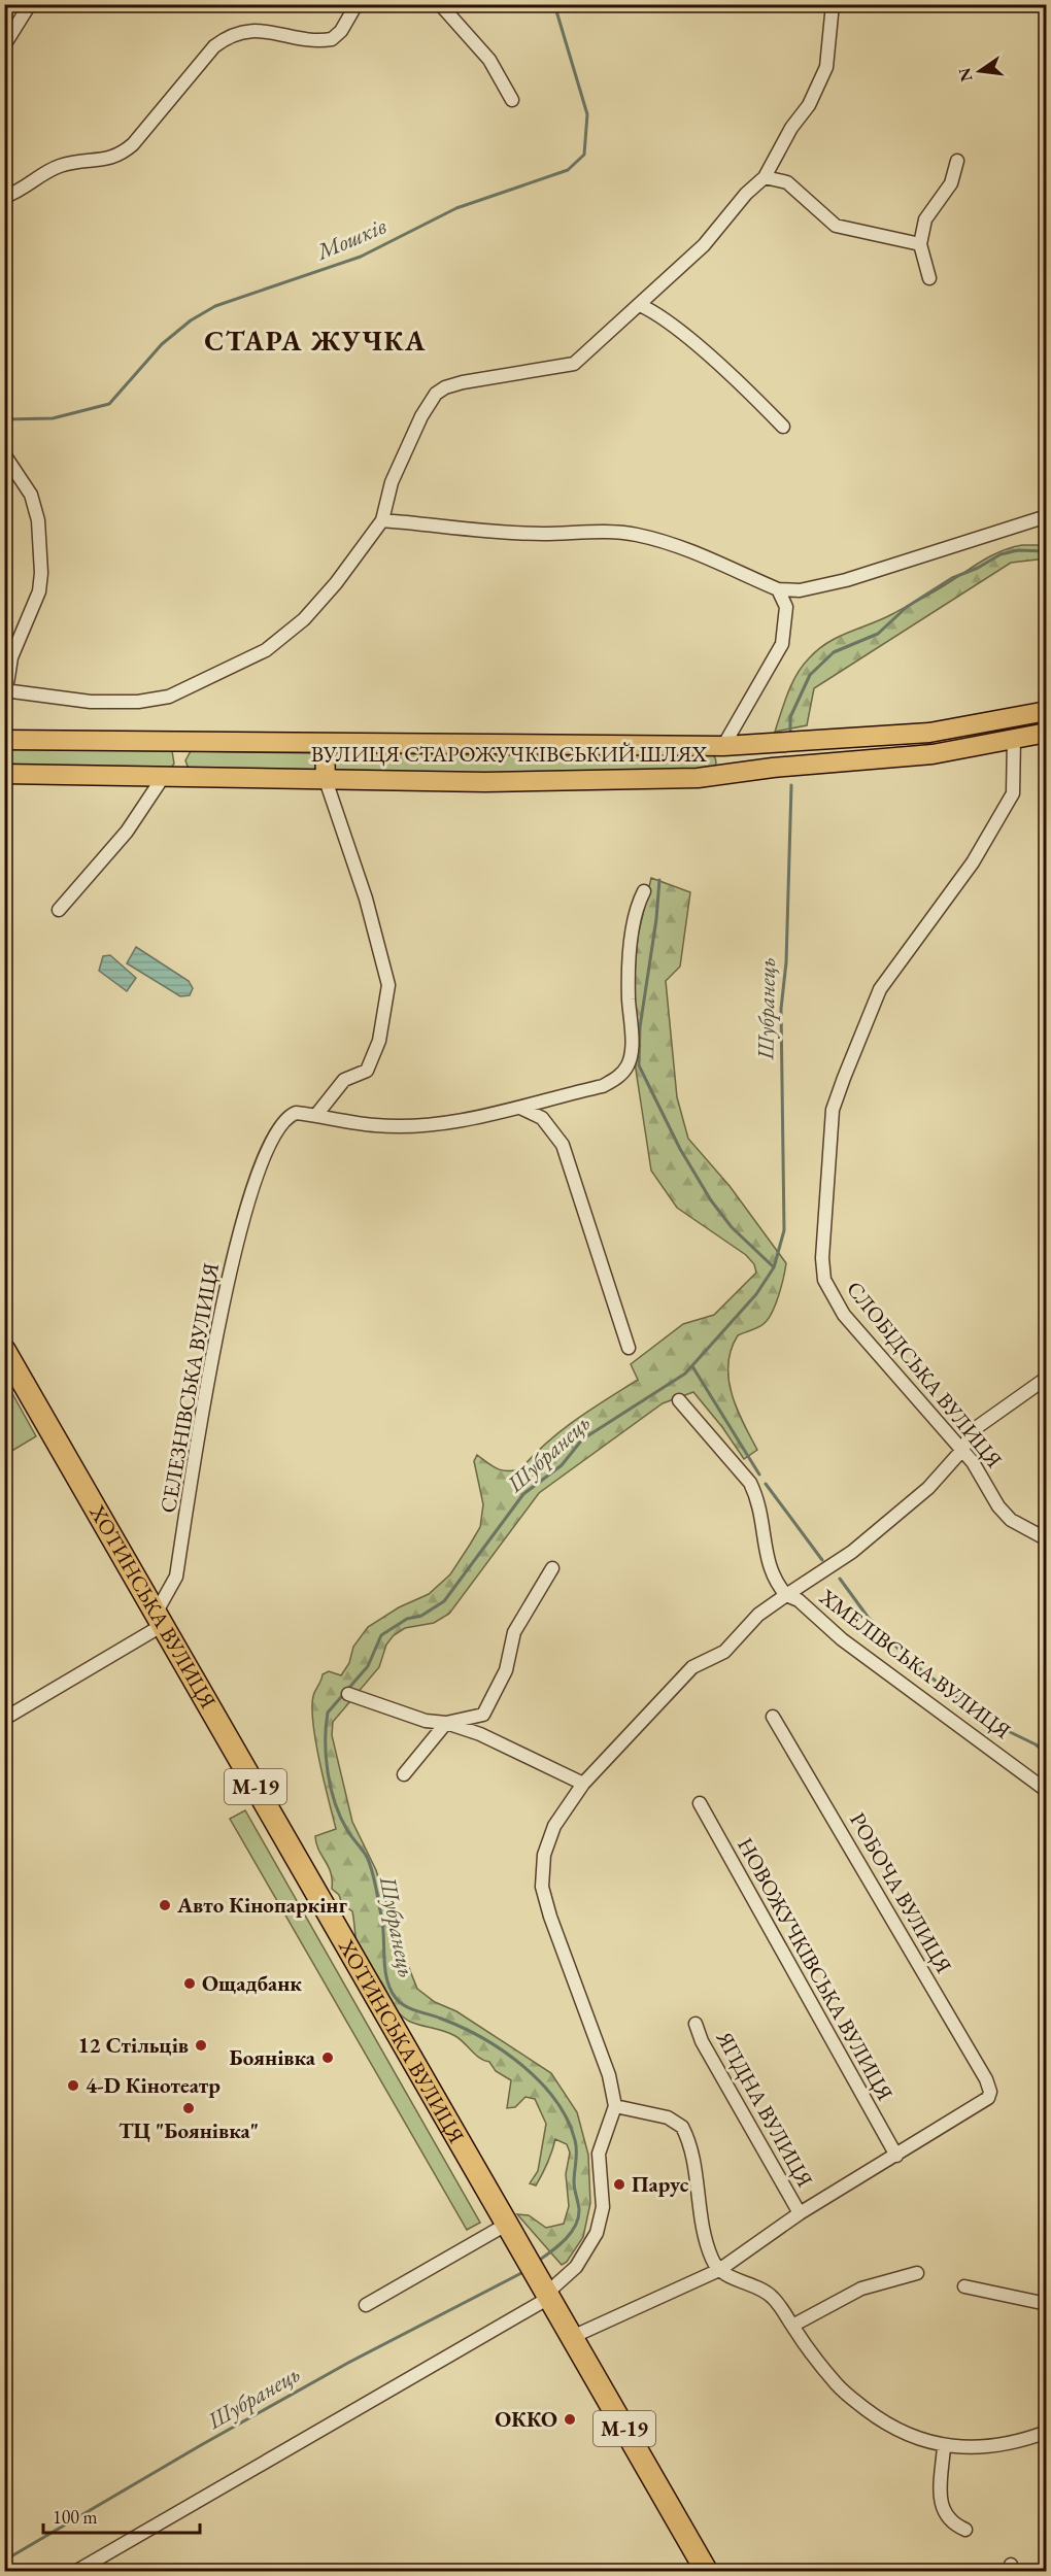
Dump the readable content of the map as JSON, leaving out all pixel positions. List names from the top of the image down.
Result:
{
  "streets": {
    "highway": ["ХОТИНСЬКА ВУЛИЦЯ", "М-19"],
    "main road": ["ВУЛИЦЯ СТАРОЖУЧКІВСЬКИЙ ШЛЯХ"],
    "street": [
      "СЛОБІДСЬКА ВУЛИЦЯ",
      "СЕЛЕЗНІВСЬКА ВУЛИЦЯ",
      "ХМЕЛІВСЬКА ВУЛИЦЯ",
      "РОБОЧА ВУЛИЦЯ",
      "НОВОЖУЧКІВСЬКА ВУЛИЦЯ",
      "ЯГІДНА ВУЛИЦЯ"
    ]
  },
  "crossings": [
    ["ВУЛИЦЯ СТАРОЖУЧКІВСЬКИЙ ШЛЯХ", "СЛОБІДСЬКА ВУЛИЦЯ"],
    ["СЕЛЕЗНІВСЬКА ВУЛИЦЯ", "ХОТИНСЬКА ВУЛИЦЯ"],
    ["РОБОЧА ВУЛИЦЯ", "НОВОЖУЧКІВСЬКА ВУЛИЦЯ"]
  ],
  "districts": ["СТАРА ЖУЧКА"],
  "water": ["Мошків", "Шубранець"],
  "places": [
    "Авто Кінопаркінг",
    "Ощадбанк",
    "12 Стільців",
    "Боянівка",
    "4-D Кінотеатр",
    "ТЦ \"Боянівка\"",
    "Парус",
    "ОККО"
  ],
  "scale_bar": "100 m",
  "north": "left"
}
